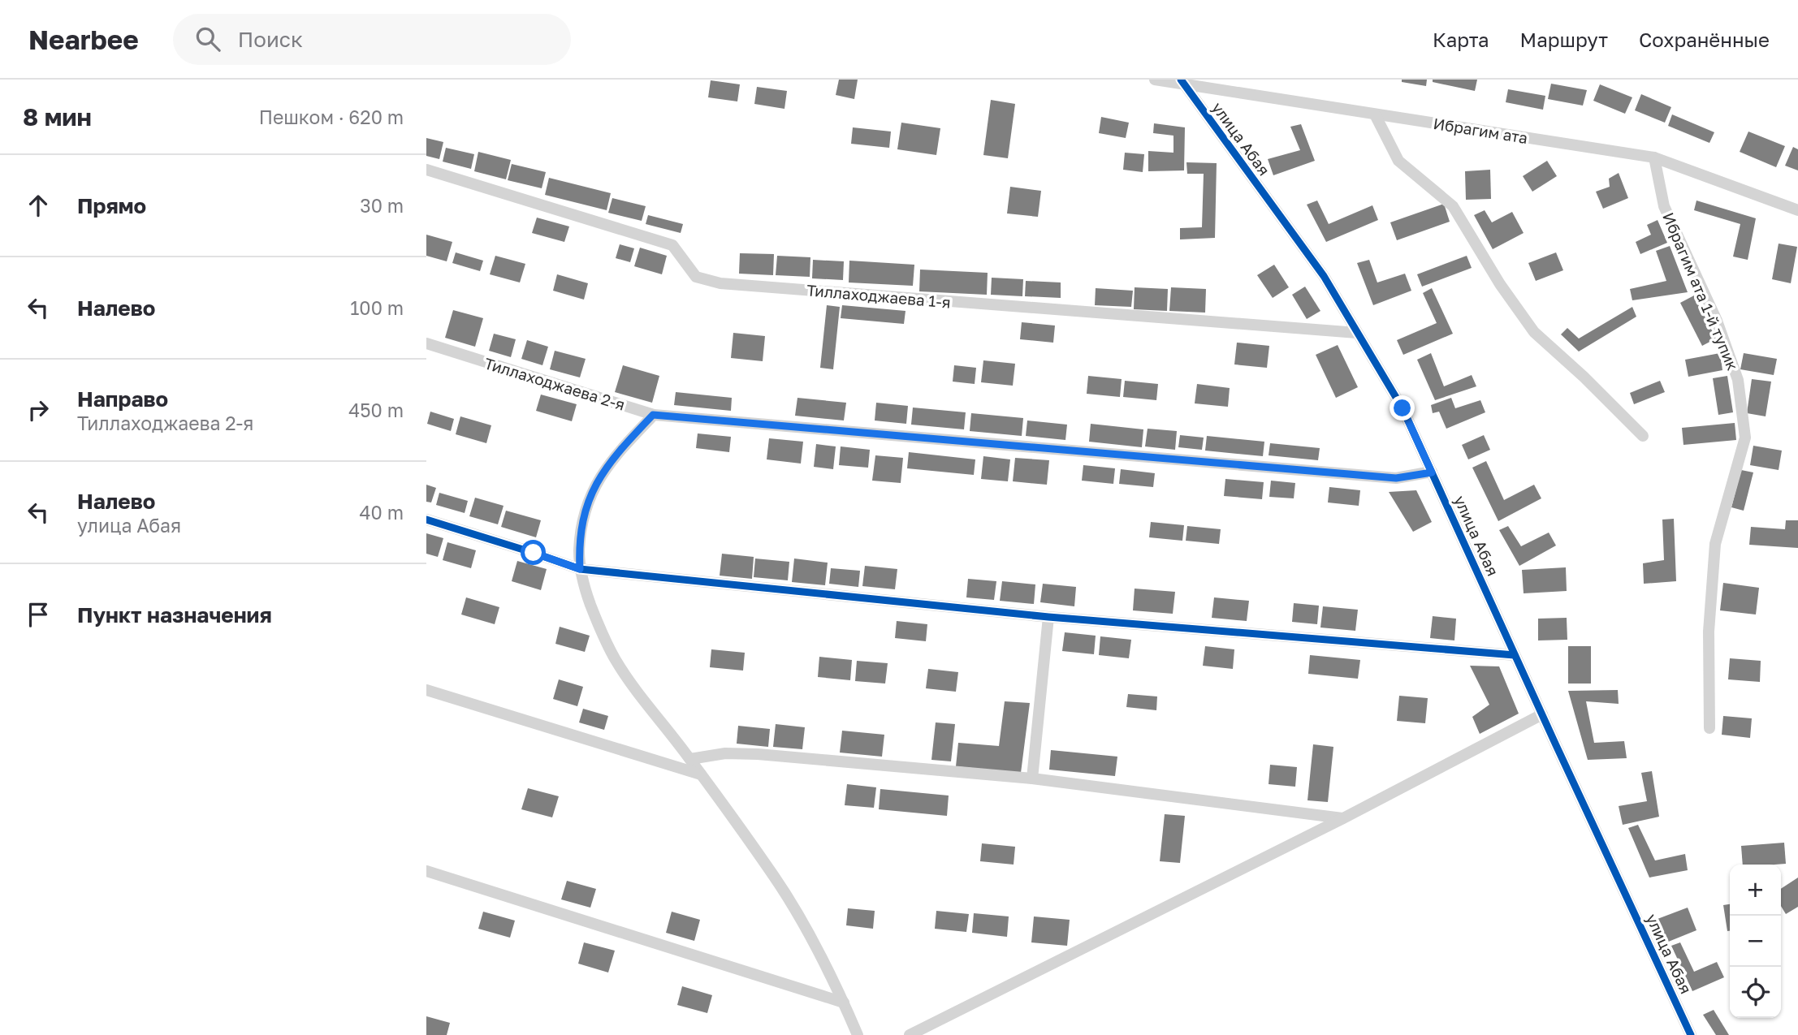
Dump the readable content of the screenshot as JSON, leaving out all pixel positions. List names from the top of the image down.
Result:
{
  "streets": {
    "street": [
      "Ибрагим ата",
      "улица Абая",
      "Ибрагим ата 1-й тупик",
      "Тиллаходжаева 1-я",
      "Тиллаходжаева 2-я"
    ]
  },
  "crossings": [
    ["Ибрагим ата", "улица Абая"],
    ["Ибрагим ата", "Ибрагим ата 1-й тупик"],
    ["улица Абая", "Тиллаходжаева 1-я"],
    ["улица Абая", "Тиллаходжаева 2-я"]
  ],
  "page": {
    "header": "Nearbee",
    "search": "Поиск",
    "nav": ["Карта", "Маршрут", "Сохранённые"],
    "heading": ["8 мин", "Пешком · 620 m"],
    "list": [
      ["Прямо", "30 m"],
      ["Налево", "100 m"],
      ["Направо", "Тиллаходжаева 2-я", "450 m"],
      ["Налево", "улица Абая", "40 m"],
      "Пункт назначения"
    ],
    "map_buttons": ["+", "−"]
  }
}
